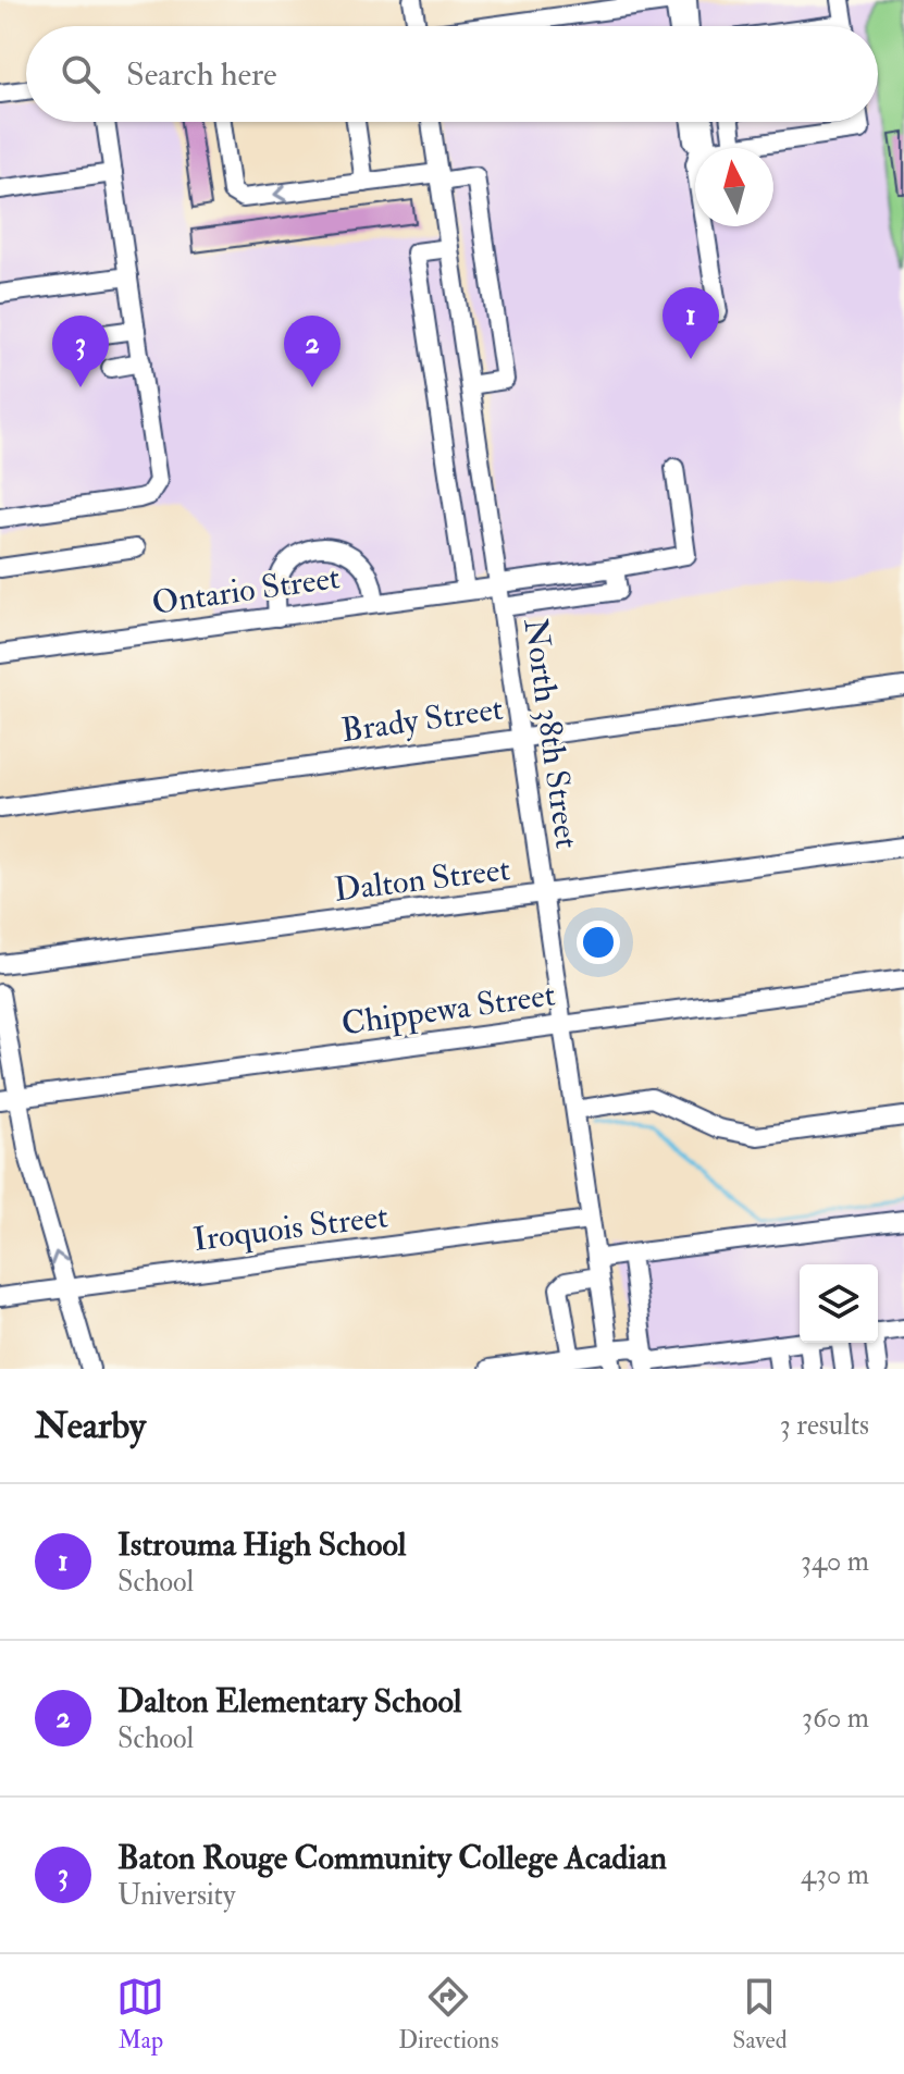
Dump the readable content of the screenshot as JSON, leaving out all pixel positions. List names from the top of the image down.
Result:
{
  "streets": {
    "street": [
      "Ontario Street",
      "Brady Street",
      "North 38th Street",
      "Dalton Street",
      "Chippewa Street",
      "Iroquois Street"
    ]
  },
  "crossings": [
    ["Ontario Street", "North 38th Street"],
    ["Brady Street", "North 38th Street"],
    ["North 38th Street", "Dalton Street"],
    ["North 38th Street", "Chippewa Street"],
    ["North 38th Street", "Iroquois Street"]
  ],
  "north": "top",
  "page": {
    "search": "Search here",
    "pins": ["1", "2", "3"],
    "heading": ["Nearby", "3 results"],
    "list": [
      {
        "mark": "1",
        "name": "Istrouma High School",
        "note": "School",
        "value": "340 m"
      },
      {
        "mark": "2",
        "name": "Dalton Elementary School",
        "note": "School",
        "value": "360 m"
      },
      {
        "mark": "3",
        "name": "Baton Rouge Community College Acadian",
        "note": "University",
        "value": "430 m"
      }
    ],
    "nav": ["Map", "Directions", "Saved"]
  }
}
